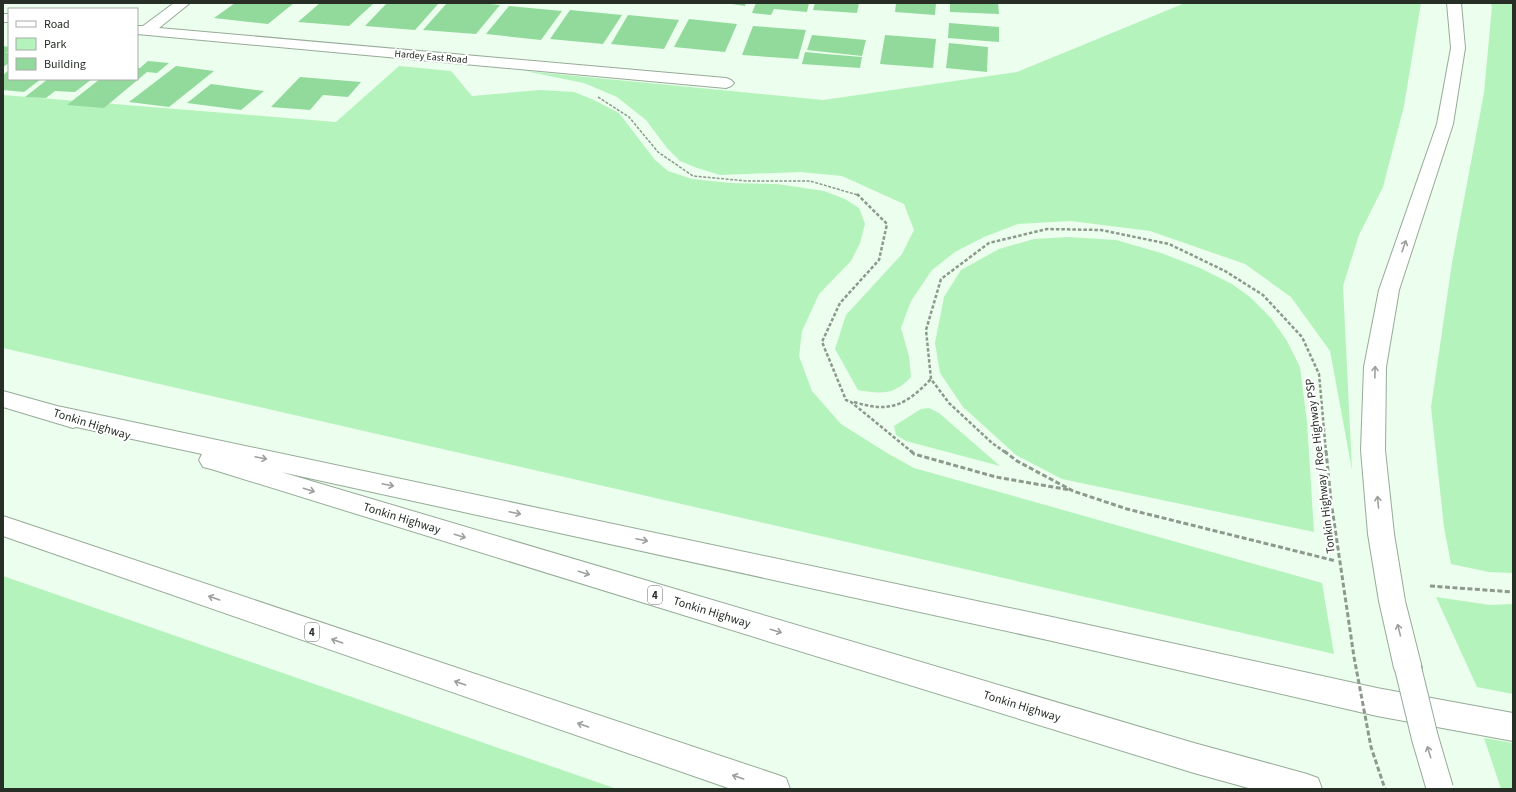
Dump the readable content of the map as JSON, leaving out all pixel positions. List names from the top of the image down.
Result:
{
  "streets": {
    "main road": ["Hardey East Road", "Tonkin Highway", "4"],
    "path": ["Tonkin Highway / Roe Highway PSP"]
  },
  "legend": ["Road", "Park", "Building"]
}
